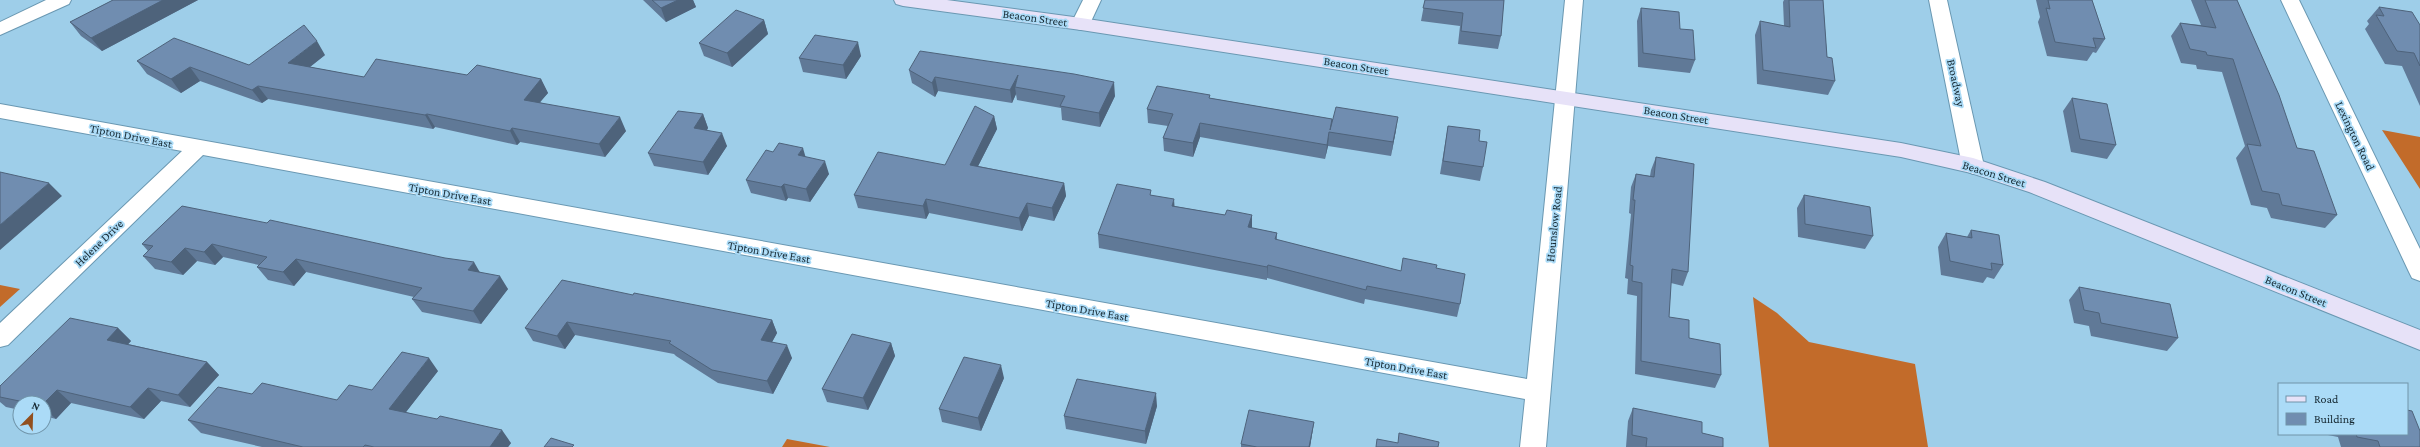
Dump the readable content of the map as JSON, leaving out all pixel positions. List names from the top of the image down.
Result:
{
  "streets": {
    "street": [
      "Beacon Street",
      "Broadway",
      "Tipton Drive East",
      "Lexington Road",
      "Hounslow Road",
      "Helene Drive"
    ]
  },
  "crossings": [
    ["Beacon Street", "Broadway"],
    ["Beacon Street", "Hounslow Road"],
    ["Tipton Drive East", "Hounslow Road"],
    ["Tipton Drive East", "Helene Drive"]
  ],
  "legend": ["Road", "Building"],
  "north": "top right"
}
